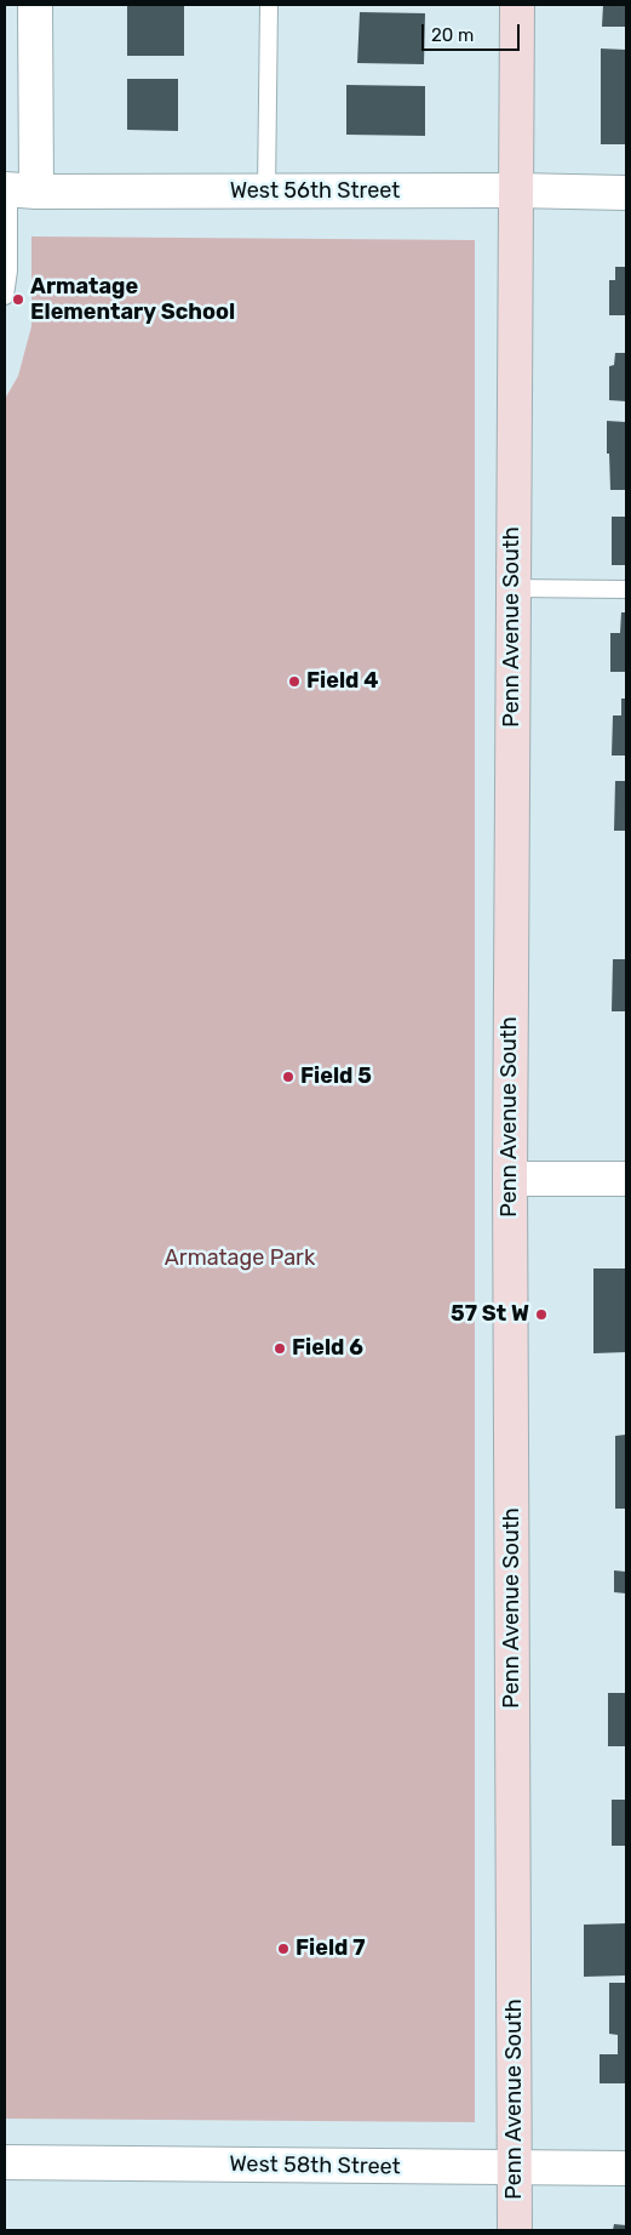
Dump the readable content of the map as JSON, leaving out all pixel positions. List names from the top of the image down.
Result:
{
  "streets": {
    "main road": ["Penn Avenue South"],
    "street": ["West 56th Street", "West 58th Street"]
  },
  "crossings": [
    ["West 56th Street", "Penn Avenue South"],
    ["Penn Avenue South", "West 58th Street"]
  ],
  "parks": ["Armatage Park"],
  "places": [
    "Armatage Elementary School",
    "Field 4",
    "Field 5",
    "57 St W",
    "Field 6",
    "Field 7"
  ],
  "scale_bar": "20 m"
}
